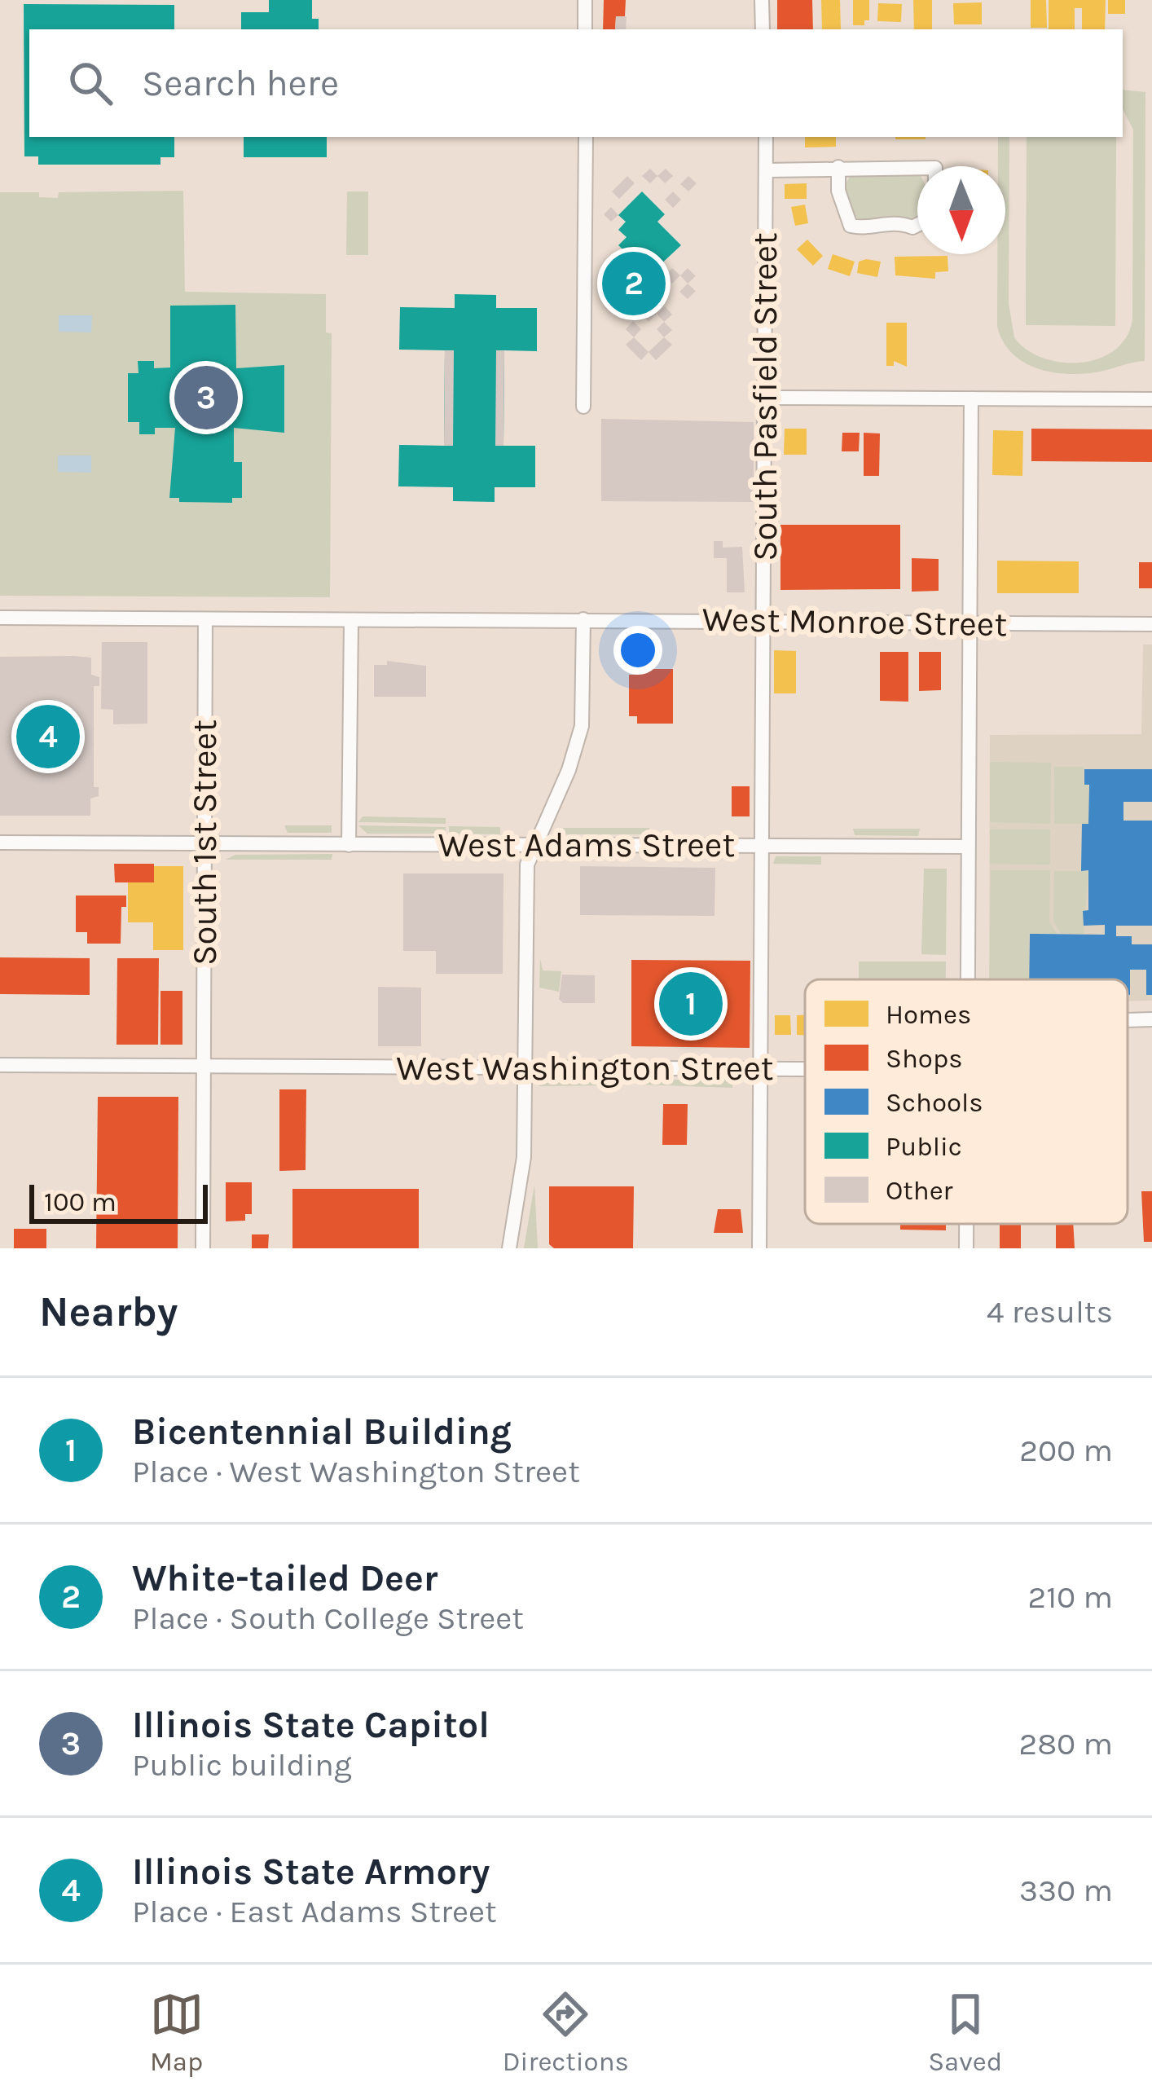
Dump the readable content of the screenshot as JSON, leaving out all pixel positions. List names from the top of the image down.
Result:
{
  "streets": {
    "street": [
      "South Pasfield Street",
      "West Monroe Street",
      "South 1st Street",
      "West Adams Street",
      "West Washington Street"
    ]
  },
  "crossings": [
    ["South Pasfield Street", "West Monroe Street"],
    ["South Pasfield Street", "West Adams Street"],
    ["South Pasfield Street", "West Washington Street"],
    ["West Monroe Street", "South 1st Street"],
    ["South 1st Street", "West Adams Street"],
    ["South 1st Street", "West Washington Street"]
  ],
  "legend": [
    "Homes",
    "Shops",
    "Schools",
    "Public",
    "Other"
  ],
  "scale_bar": "100 m",
  "north": "bottom",
  "page": {
    "search": "Search here",
    "pins": [
      "2",
      "3",
      "4",
      "1"
    ],
    "scale": "100 m",
    "heading": ["Nearby", "4 results"],
    "list": [
      {
        "mark": "1",
        "name": "Bicentennial Building",
        "note": "Place · West Washington Street",
        "value": "200 m"
      },
      {
        "mark": "2",
        "name": "White-tailed Deer",
        "note": "Place · South College Street",
        "value": "210 m"
      },
      {
        "mark": "3",
        "name": "Illinois State Capitol",
        "note": "Public building",
        "value": "280 m"
      },
      {
        "mark": "4",
        "name": "Illinois State Armory",
        "note": "Place · East Adams Street",
        "value": "330 m"
      }
    ],
    "nav": ["Map", "Directions", "Saved"]
  }
}
